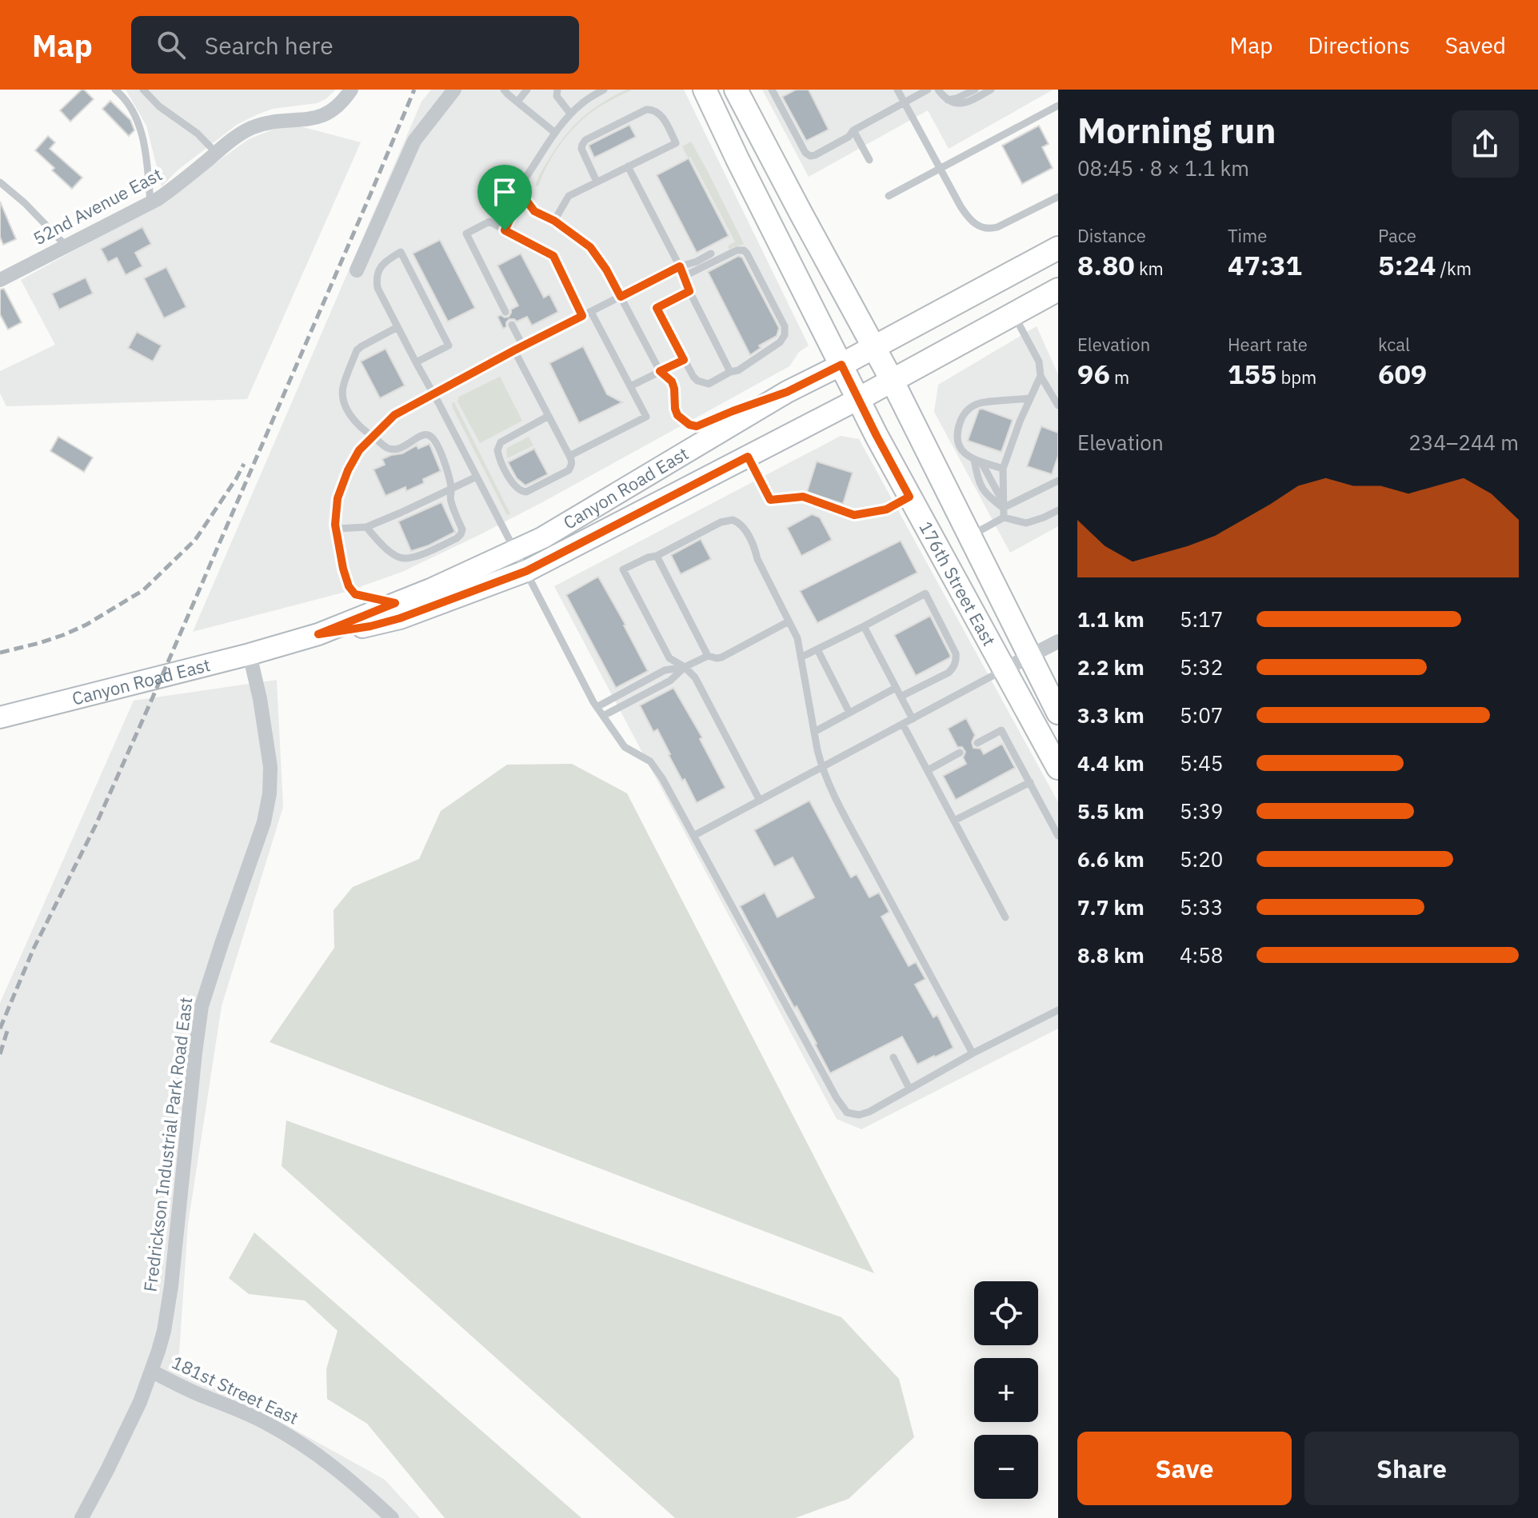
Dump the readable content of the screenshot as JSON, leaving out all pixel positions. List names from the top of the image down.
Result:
{
  "streets": {
    "main road": ["Canyon Road East", "176th Street East"],
    "street": ["52nd Avenue East", "Fredrickson Industrial Park Road East", "181st Street East"]
  },
  "crossings": [
    ["Canyon Road East", "176th Street East"],
    ["Canyon Road East", "Fredrickson Industrial Park Road East"],
    ["Fredrickson Industrial Park Road East", "181st Street East"]
  ],
  "page": {
    "header": "Map",
    "search": "Search here",
    "nav": ["Map", "Directions", "Saved"],
    "heading": ["Morning run", "08:45 · 8 × 1.1 km"],
    "stats": [
      ["Distance", "8.80 km"],
      ["Time", "47:31"],
      ["Pace", "5:24 /km"],
      ["Elevation", "96 m"],
      ["Heart rate", "155 bpm"],
      ["kcal", "609"]
    ],
    "chart": ["Elevation", "234–244 m"],
    "list": [
      {
        "name": "1.1 km",
        "note": "5:17"
      },
      {
        "name": "2.2 km",
        "note": "5:32"
      },
      {
        "name": "3.3 km",
        "note": "5:07"
      },
      {
        "name": "4.4 km",
        "note": "5:45"
      },
      {
        "name": "5.5 km",
        "note": "5:39"
      },
      {
        "name": "6.6 km",
        "note": "5:20"
      },
      {
        "name": "7.7 km",
        "note": "5:33"
      },
      {
        "name": "8.8 km",
        "note": "4:58"
      }
    ],
    "map_buttons": ["+", "−"],
    "buttons": ["Save", "Share"]
  }
}
